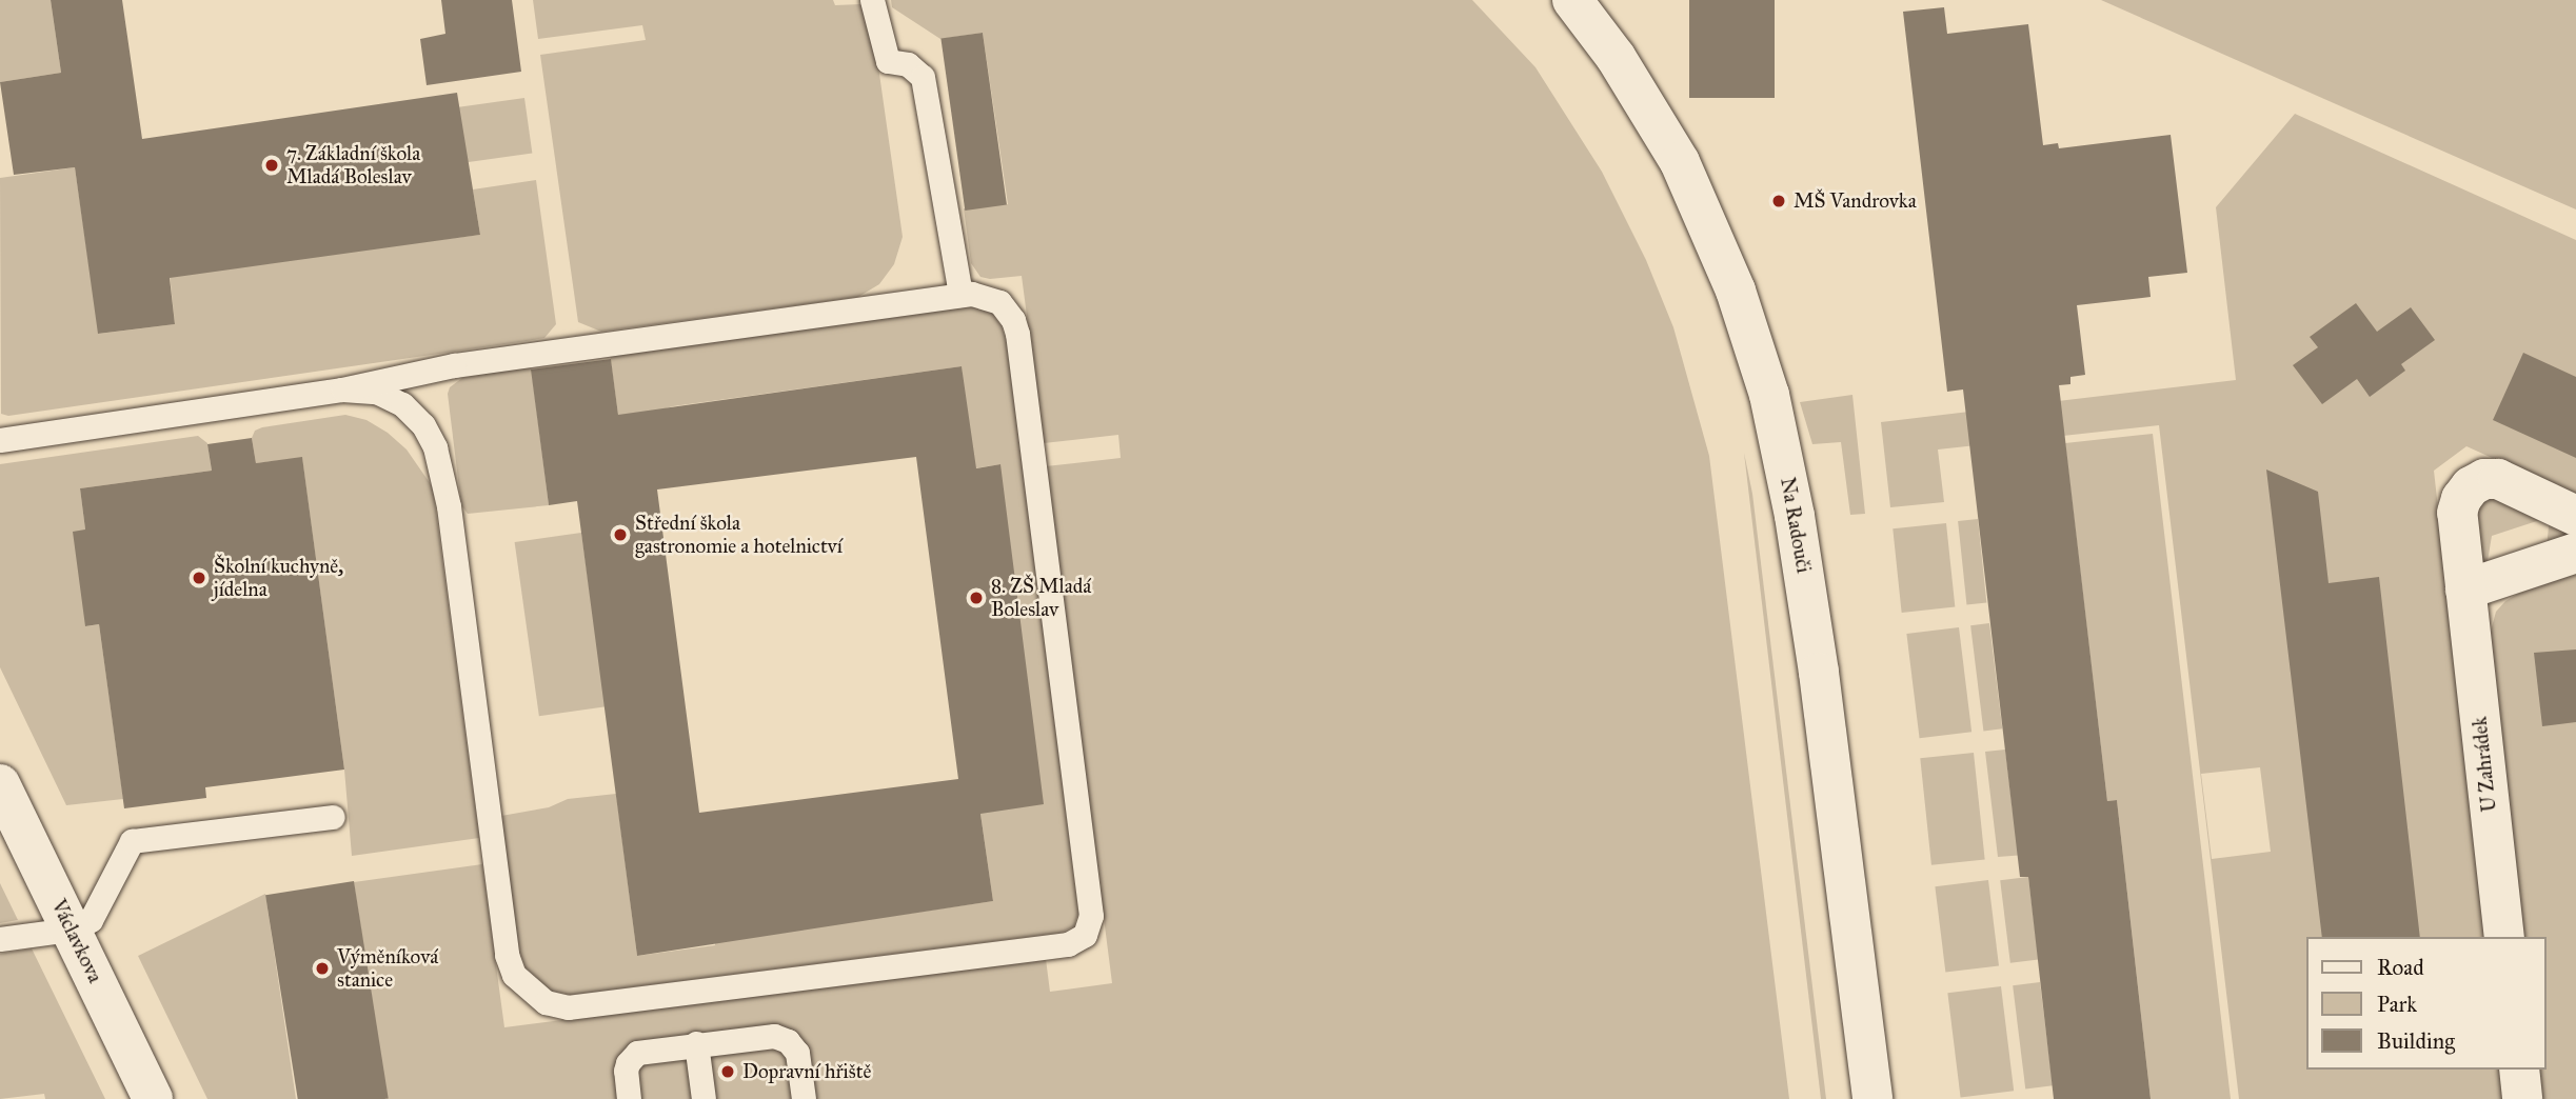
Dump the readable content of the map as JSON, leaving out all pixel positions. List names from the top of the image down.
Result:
{
  "streets": {
    "street": ["Na Radouči", "U Zahrádek", "Václavkova"]
  },
  "places": [
    "7. Základní škola Mladá Boleslav",
    "MŠ Vandrovka",
    "Střední škola gastronomie a hotelnictví",
    "Školní kuchyně, jídelna",
    "8. ZŠ Mladá Boleslav",
    "Výměníková stanice",
    "Dopravní hřiště"
  ],
  "legend": ["Road", "Park", "Building"]
}
